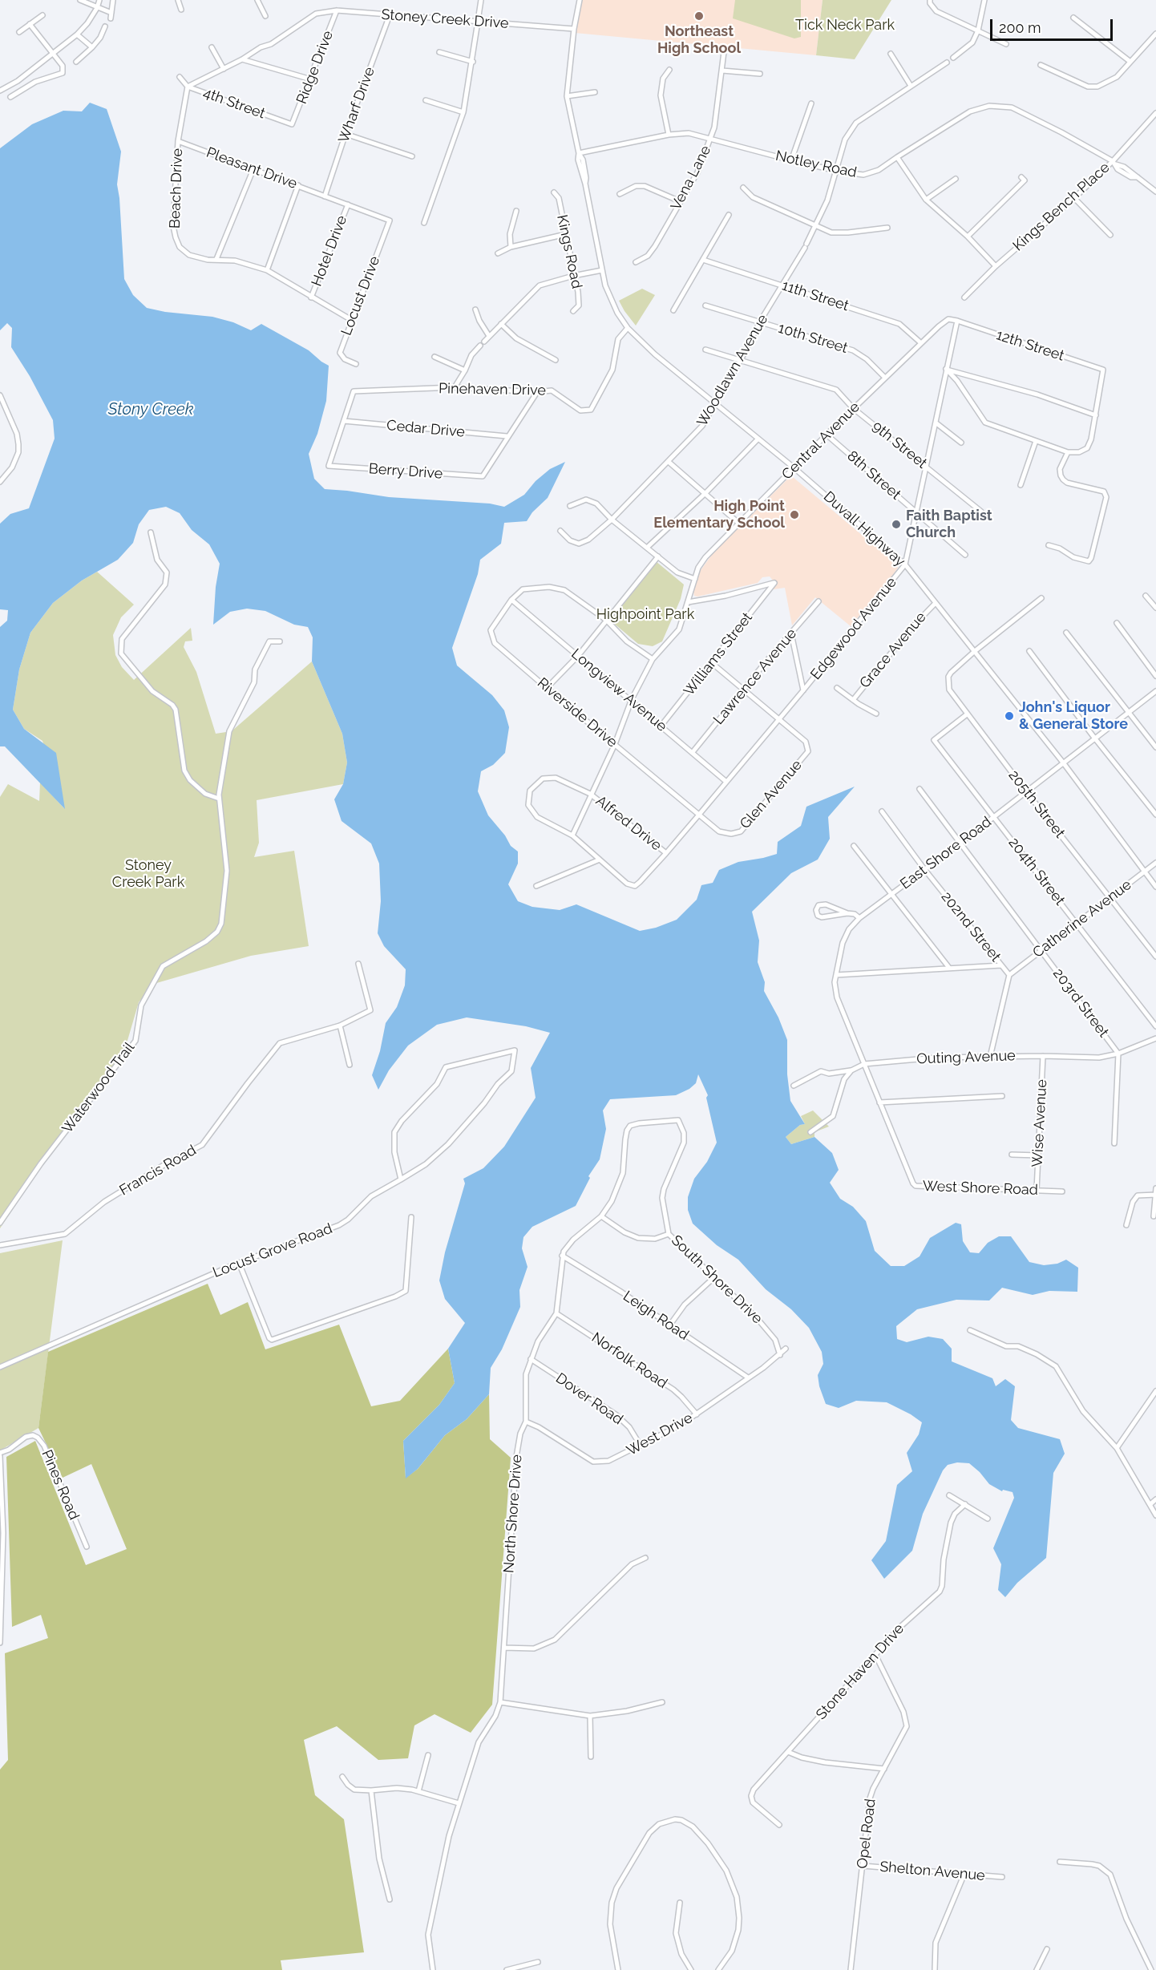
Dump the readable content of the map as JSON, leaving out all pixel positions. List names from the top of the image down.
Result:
{
  "streets": {
    "street": [
      "Stoney Creek Drive",
      "Ridge Drive",
      "4th Street",
      "Wharf Drive",
      "Notley Road",
      "Pleasant Drive",
      "Vena Lane",
      "Beach Drive",
      "Kings Bench Place",
      "Hotel Drive",
      "Kings Road",
      "Locust Drive",
      "11th Street",
      "10th Street",
      "12th Street",
      "Woodlawn Avenue",
      "Pinehaven Drive",
      "Cedar Drive",
      "Central Avenue",
      "9th Street",
      "Berry Drive",
      "8th Street",
      "Duvall Highway",
      "Edgewood Avenue",
      "Grace Avenue",
      "Williams Street",
      "Lawrence Avenue",
      "Longview Avenue",
      "Riverside Drive",
      "Glen Avenue",
      "205th Street",
      "Alfred Drive",
      "East Shore Road",
      "204th Street",
      "Catherine Avenue",
      "202nd Street",
      "203rd Street",
      "Outing Avenue",
      "Waterwood Trail",
      "Wise Avenue",
      "Francis Road",
      "West Shore Road",
      "Locust Grove Road",
      "South Shore Drive",
      "Leigh Road",
      "Norfolk Road",
      "Dover Road",
      "West Drive",
      "Pines Road",
      "North Shore Drive",
      "Stone Haven Drive",
      "Opel Road",
      "Shelton Avenue"
    ]
  },
  "crossings": [
    ["Stoney Creek Drive", "Ridge Drive"],
    ["Stoney Creek Drive", "4th Street"],
    ["Stoney Creek Drive", "Wharf Drive"],
    ["Stoney Creek Drive", "Beach Drive"],
    ["Stoney Creek Drive", "Duvall Highway"],
    ["Ridge Drive", "4th Street"],
    ["4th Street", "Beach Drive"],
    ["Wharf Drive", "Pleasant Drive"],
    ["Notley Road", "Vena Lane"],
    ["Notley Road", "Kings Bench Place"],
    ["Notley Road", "Woodlawn Avenue"],
    ["Notley Road", "Duvall Highway"],
    ["Pleasant Drive", "Beach Drive"],
    ["Pleasant Drive", "Hotel Drive"],
    ["Pleasant Drive", "Locust Drive"],
    ["Beach Drive", "Hotel Drive"],
    ["Beach Drive", "Locust Drive"],
    ["11th Street", "Woodlawn Avenue"],
    ["11th Street", "Central Avenue"],
    ["10th Street", "Woodlawn Avenue"],
    ["10th Street", "Central Avenue"],
    ["12th Street", "Central Avenue"],
    ["12th Street", "Edgewood Avenue"],
    ["Woodlawn Avenue", "9th Street"],
    ["Woodlawn Avenue", "Duvall Highway"],
    ["Pinehaven Drive", "Cedar Drive"],
    ["Pinehaven Drive", "Berry Drive"],
    ["Pinehaven Drive", "Duvall Highway"],
    ["Cedar Drive", "Berry Drive"],
    ["Central Avenue", "9th Street"],
    ["Central Avenue", "8th Street"],
    ["Central Avenue", "Duvall Highway"],
    ["Central Avenue", "Edgewood Avenue"],
    ["Central Avenue", "Williams Street"],
    ["Central Avenue", "Longview Avenue"],
    ["Central Avenue", "Riverside Drive"],
    ["Central Avenue", "Alfred Drive"],
    ["9th Street", "Edgewood Avenue"],
    ["8th Street", "Edgewood Avenue"],
    ["Duvall Highway", "Edgewood Avenue"],
    ["Duvall Highway", "Grace Avenue"],
    ["Duvall Highway", "205th Street"],
    ["Duvall Highway", "East Shore Road"],
    ["Duvall Highway", "Catherine Avenue"],
    ["Edgewood Avenue", "Longview Avenue"],
    ["Edgewood Avenue", "Riverside Drive"],
    ["Edgewood Avenue", "Glen Avenue"],
    ["Edgewood Avenue", "Alfred Drive"],
    ["Williams Street", "Longview Avenue"],
    ["Lawrence Avenue", "Longview Avenue"],
    ["Longview Avenue", "Riverside Drive"],
    ["Riverside Drive", "Glen Avenue"],
    ["205th Street", "East Shore Road"],
    ["205th Street", "204th Street"],
    ["205th Street", "Catherine Avenue"],
    ["East Shore Road", "204th Street"],
    ["East Shore Road", "202nd Street"],
    ["East Shore Road", "203rd Street"],
    ["East Shore Road", "Outing Avenue"],
    ["East Shore Road", "West Shore Road"],
    ["204th Street", "Catherine Avenue"],
    ["Catherine Avenue", "202nd Street"],
    ["Catherine Avenue", "203rd Street"],
    ["202nd Street", "Outing Avenue"],
    ["203rd Street", "Outing Avenue"],
    ["Outing Avenue", "Wise Avenue"],
    ["Outing Avenue", "West Shore Road"],
    ["Wise Avenue", "West Shore Road"],
    ["South Shore Drive", "West Drive"],
    ["Leigh Road", "West Drive"],
    ["Leigh Road", "North Shore Drive"],
    ["Norfolk Road", "West Drive"],
    ["Norfolk Road", "North Shore Drive"],
    ["Dover Road", "West Drive"],
    ["Dover Road", "North Shore Drive"],
    ["West Drive", "North Shore Drive"],
    ["Stone Haven Drive", "Opel Road"],
    ["Opel Road", "Shelton Avenue"]
  ],
  "water": ["Stony Creek"],
  "parks": ["Tick Neck Park", "Highpoint Park", "Stoney Creek Park"],
  "places": [
    "Northeast High School",
    "High Point Elementary School",
    "Faith Baptist Church",
    "John's Liquor & General Store"
  ],
  "scale_bar": "200 m"
}
